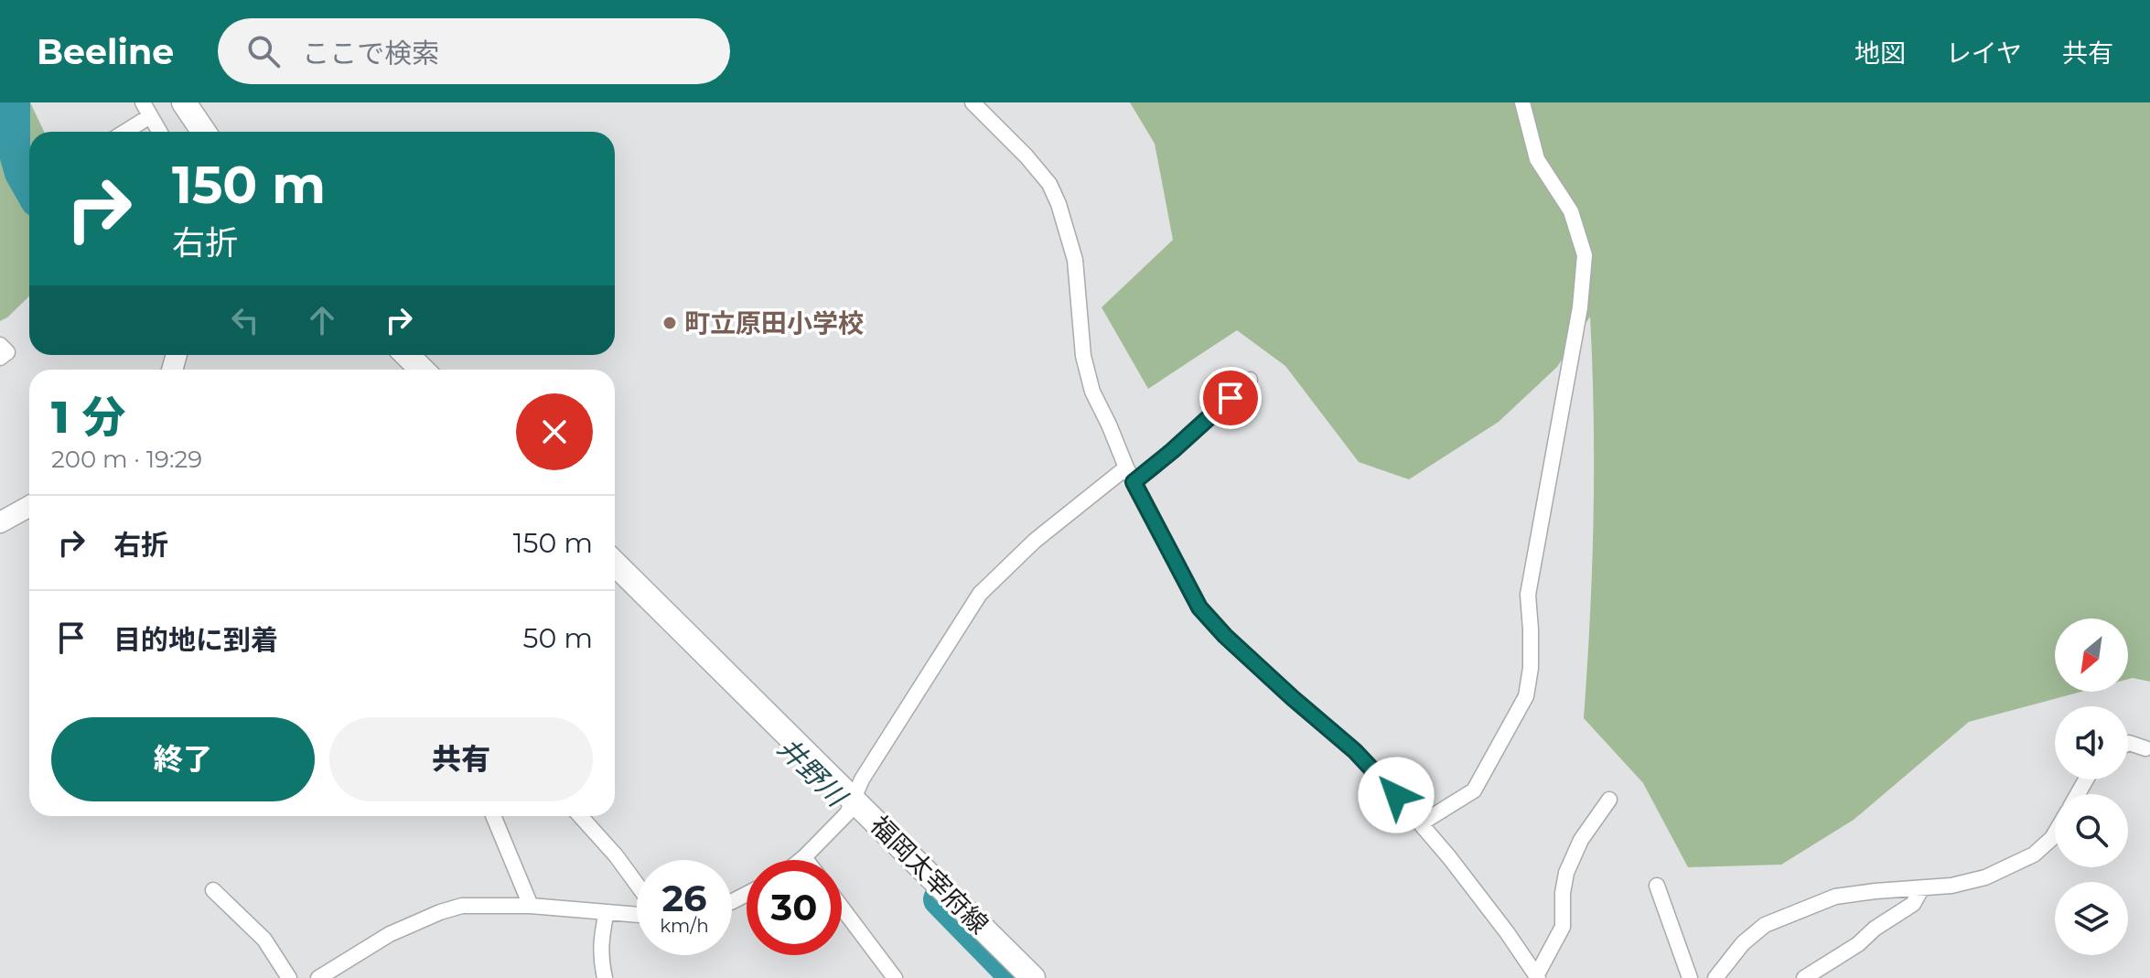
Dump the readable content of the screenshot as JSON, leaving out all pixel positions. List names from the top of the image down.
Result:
{
  "streets": {
    "main road": ["福岡太宰府線"]
  },
  "water": ["井野川"],
  "places": ["町立原田小学校"],
  "north": "bottom left",
  "page": {
    "header": "Beeline",
    "search": "ここで検索",
    "nav": ["地図", "レイヤ", "共有"],
    "turn": ["150 m", "右折"],
    "heading": ["1 分", "200 m · 19:29"],
    "list": [
      {
        "name": "右折",
        "value": "150 m"
      },
      {
        "name": "目的地に到着",
        "value": "50 m"
      }
    ],
    "buttons": ["終了", "共有"],
    "speed": "26 km/h",
    "limit": "30"
  }
}
